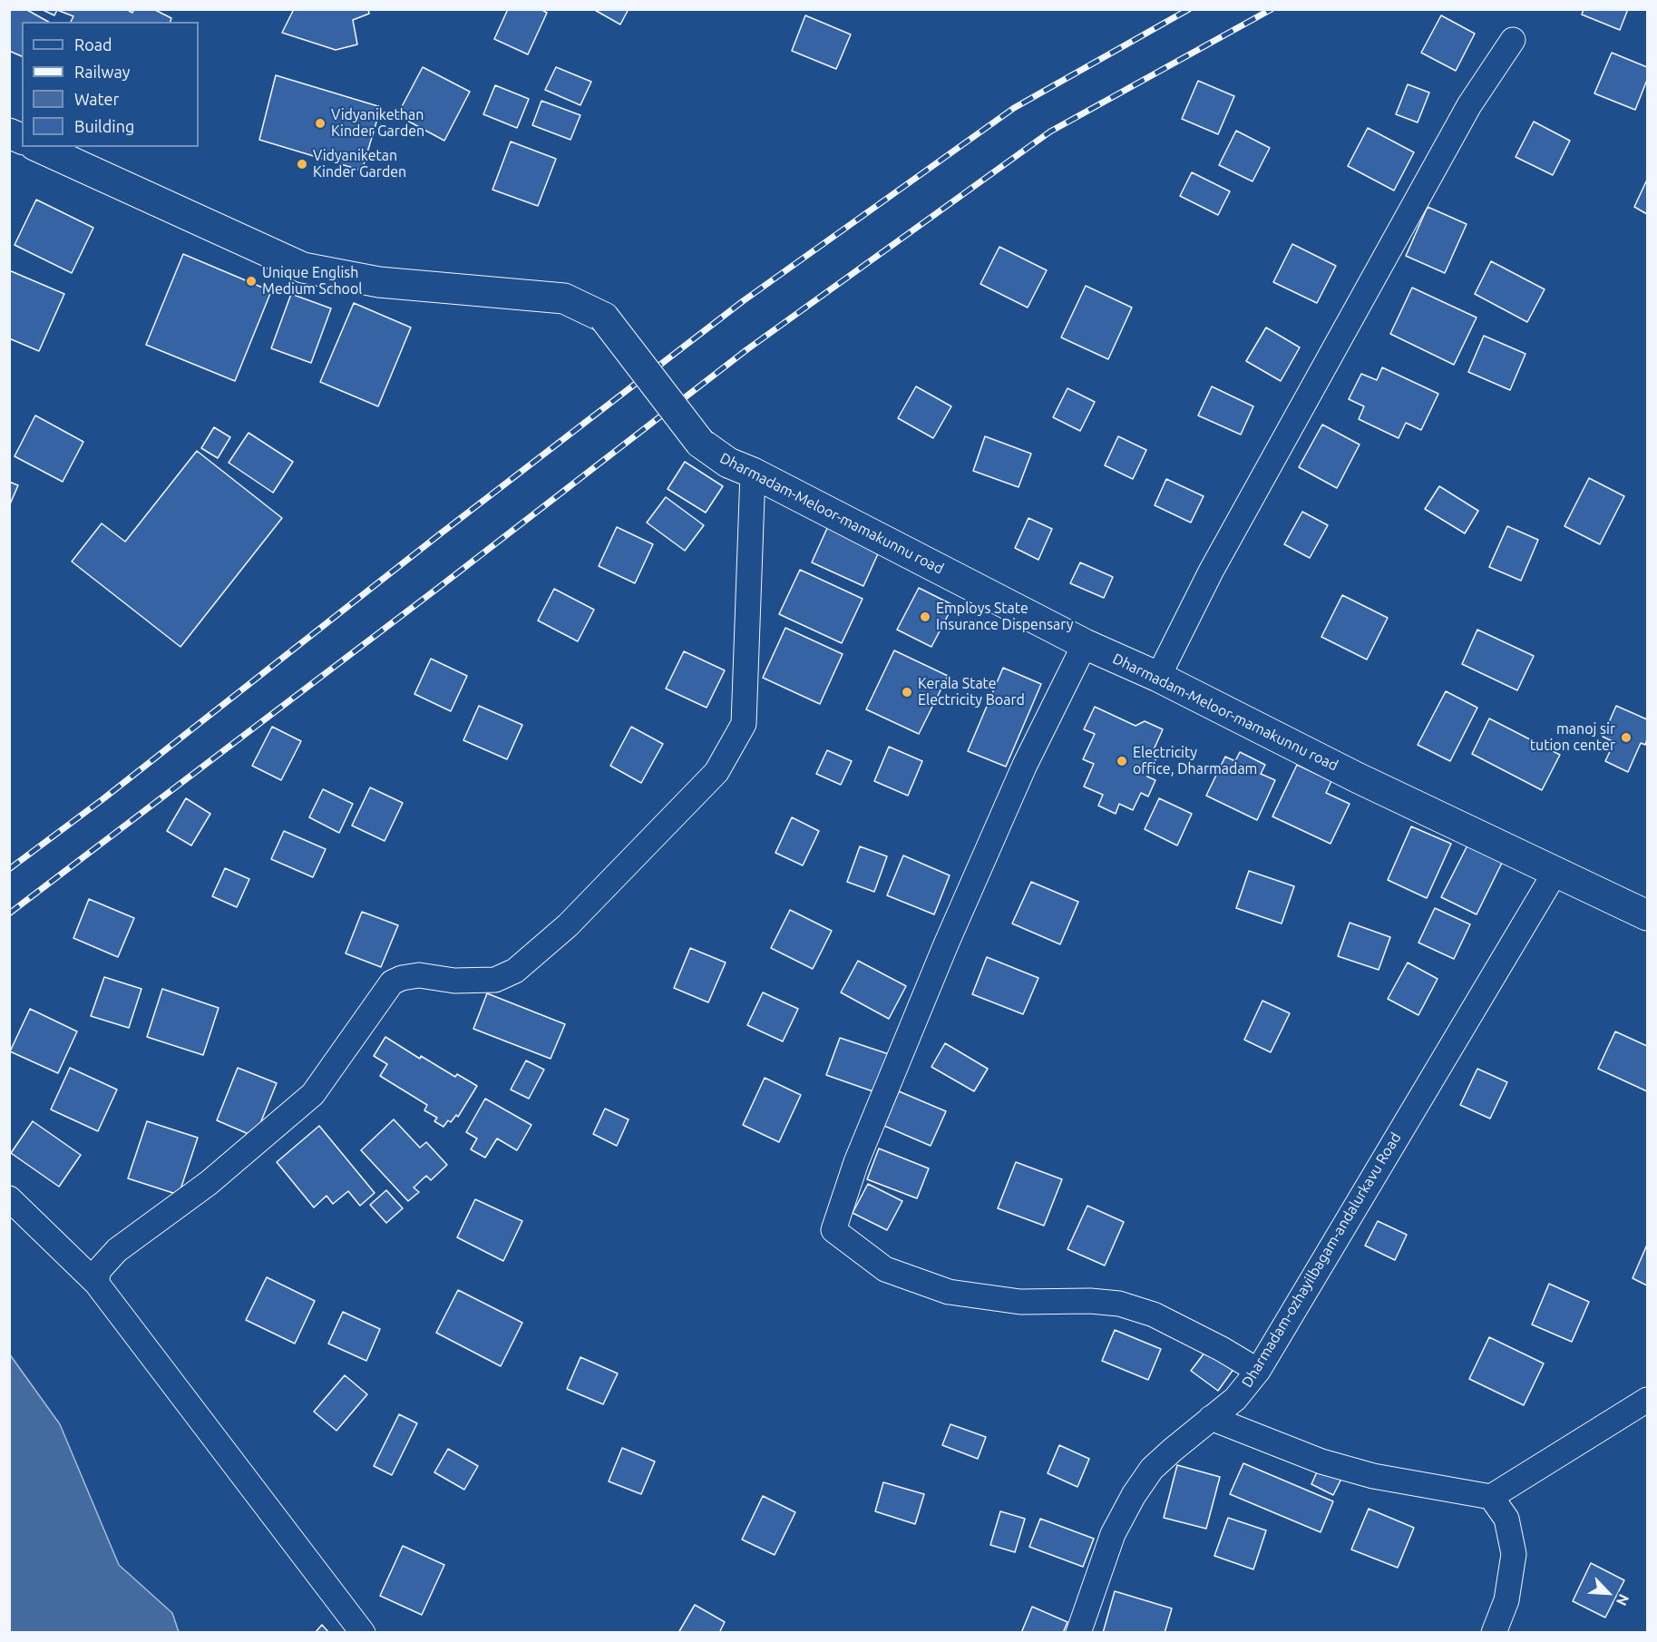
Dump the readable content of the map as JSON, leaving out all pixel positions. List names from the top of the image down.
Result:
{
  "streets": {
    "main road": ["Dharmadam-Meloor-mamakunnu road"],
    "street": ["Dharmadam-ozhayilbagam-andalurkavu Road"]
  },
  "crossings": [
    ["Dharmadam-Meloor-mamakunnu road", "Dharmadam-ozhayilbagam-andalurkavu Road"]
  ],
  "places": [
    "Vidyanikethan Kinder Garden",
    "Vidyaniketan Kinder Garden",
    "Unique English Medium School",
    "Employs State Insurance Dispensary",
    "Kerala State Electricity Board",
    "manoj sir tution center",
    "Electricity office, Dharmadam"
  ],
  "legend": [
    "Road",
    "Railway",
    "Water",
    "Building"
  ],
  "north": "bottom right"
}
